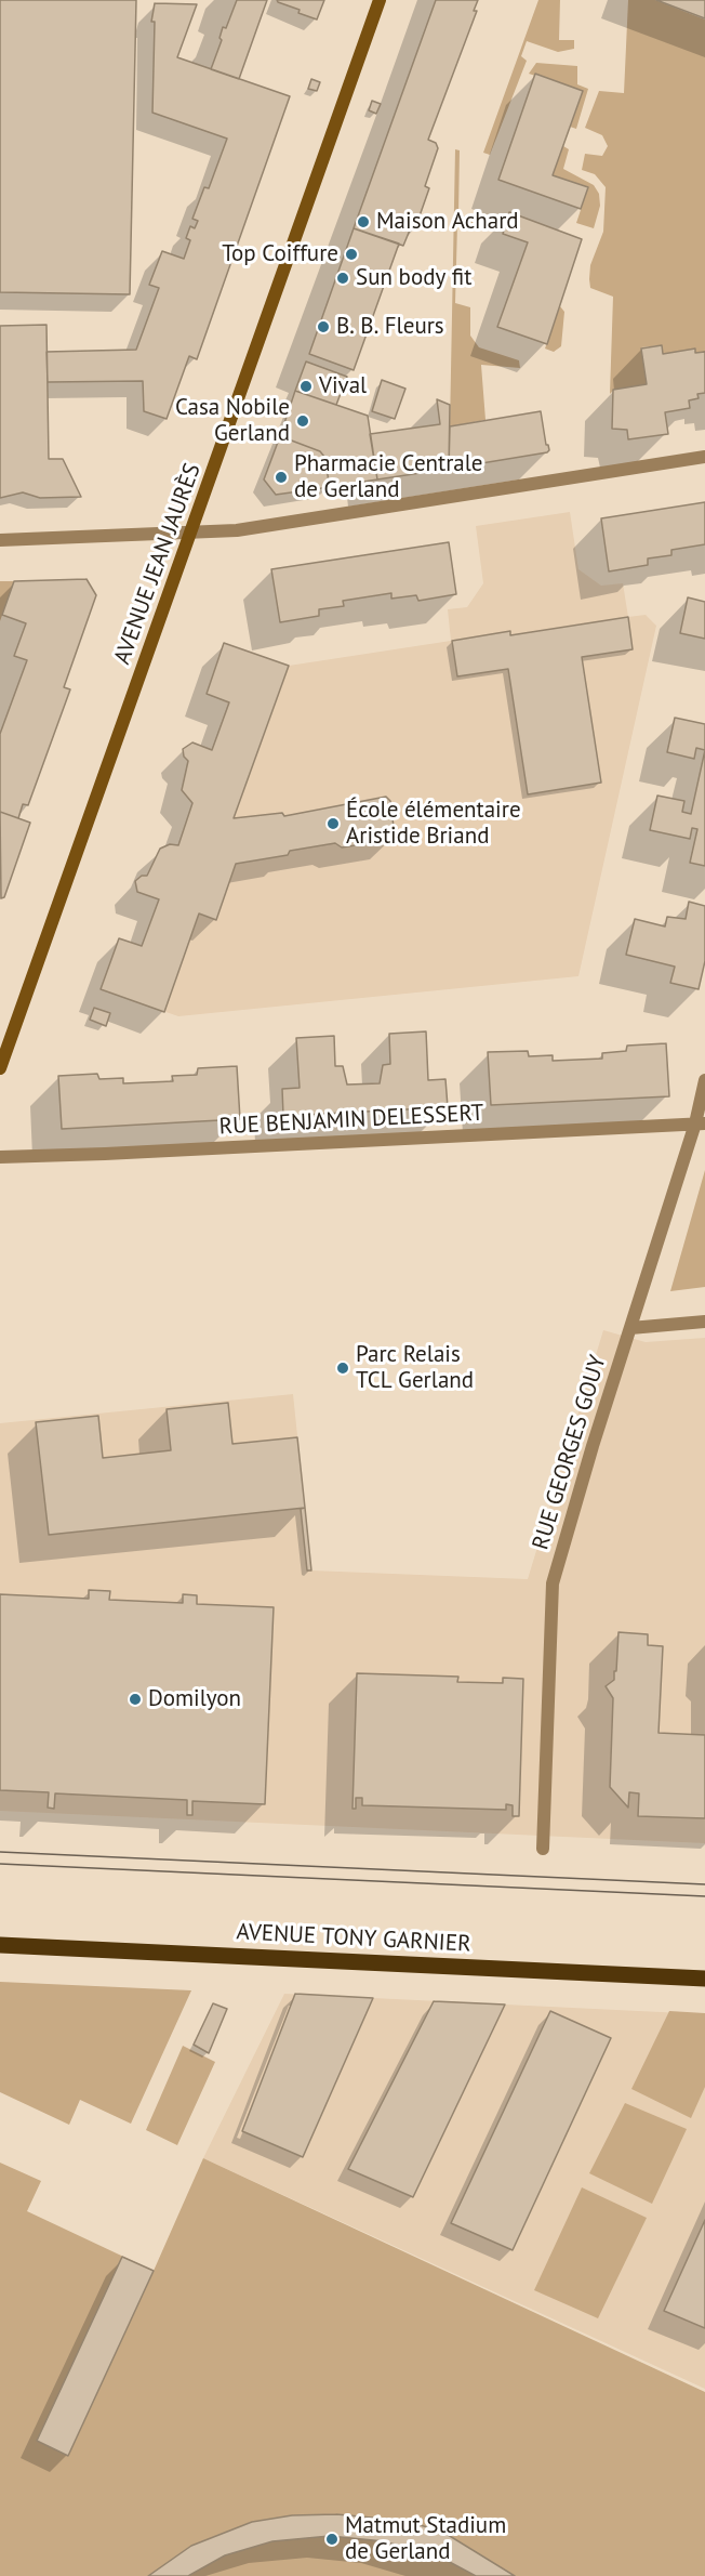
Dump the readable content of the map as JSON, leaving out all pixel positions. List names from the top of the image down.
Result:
{
  "streets": {
    "main road": ["AVENUE JEAN JAURÈS", "AVENUE TONY GARNIER"],
    "street": ["RUE BENJAMIN DELESSERT", "RUE GEORGES GOUY"]
  },
  "crossings": [
    ["RUE BENJAMIN DELESSERT", "RUE GEORGES GOUY"]
  ],
  "places": [
    "Maison Achard",
    "Top Coiffure",
    "Sun body fit",
    "B. B. Fleurs",
    "Vival",
    "Casa Nobile Gerland",
    "Pharmacie Centrale de Gerland",
    "École élémentaire Aristide Briand",
    "Parc Relais TCL Gerland",
    "Domilyon",
    "Matmut Stadium de Gerland"
  ]
}
